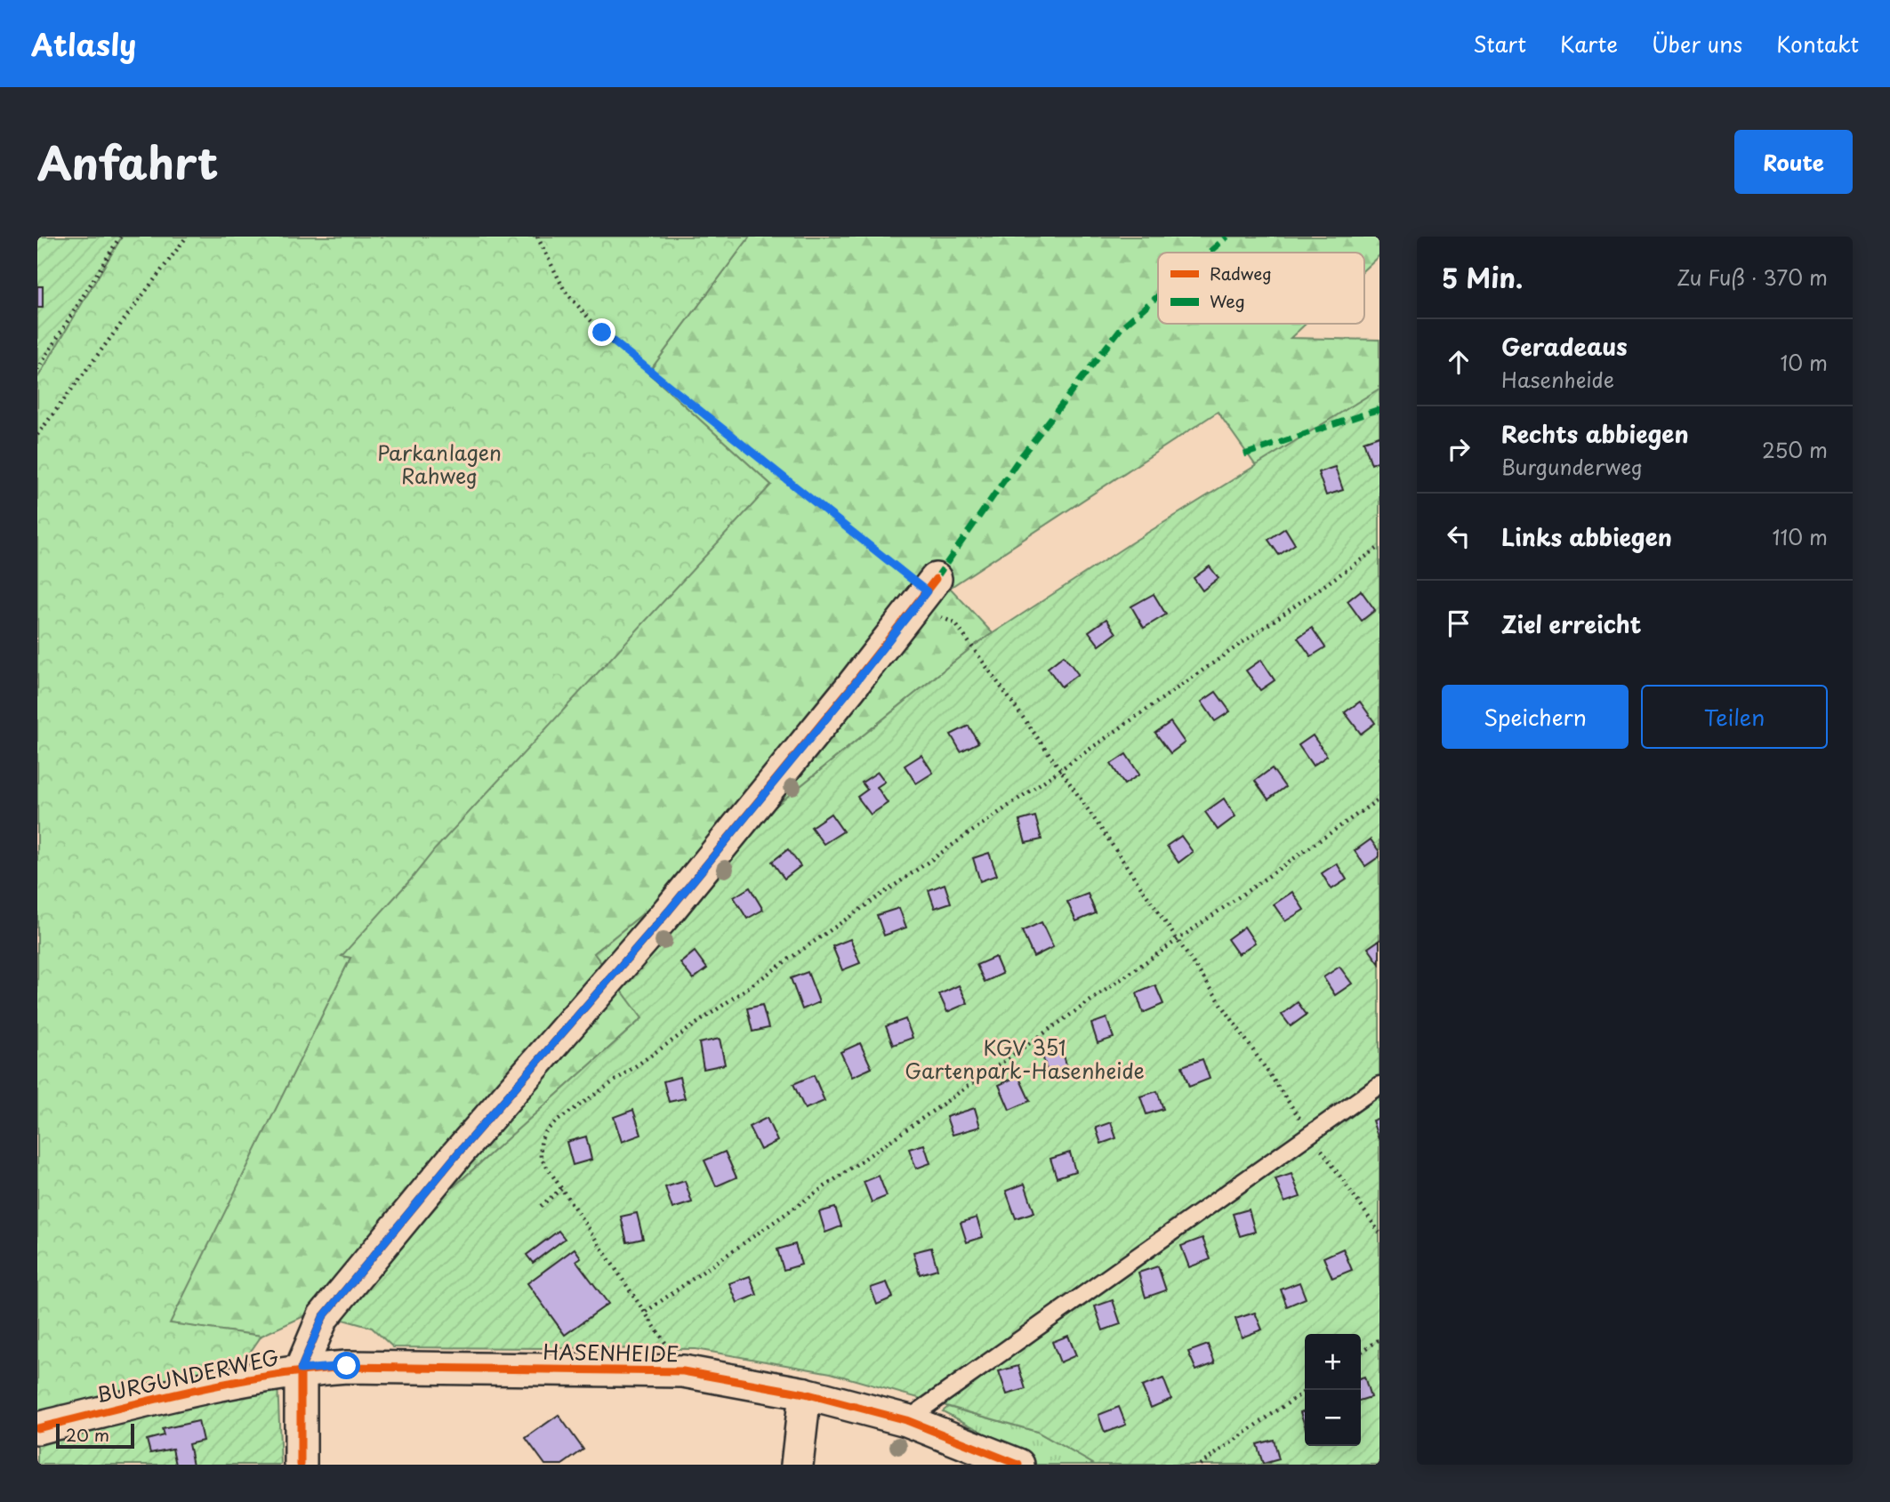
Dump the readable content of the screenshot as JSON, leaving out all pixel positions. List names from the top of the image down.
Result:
{
  "streets": {
    "street": ["HASENHEIDE", "BURGUNDERWEG"]
  },
  "crossings": [
    ["HASENHEIDE", "BURGUNDERWEG"]
  ],
  "parks": ["Parkanlagen Rahweg", "KGV 351 Gartenpark-Hasenheide"],
  "legend": ["Radweg", "Weg"],
  "scale_bar": "20 m",
  "page": {
    "header": "Atlasly",
    "nav": [
      "Start",
      "Karte",
      "Über uns",
      "Kontakt"
    ],
    "title": "Anfahrt",
    "buttons": [
      "Route",
      ["Speichern", "Teilen"]
    ],
    "heading": ["5 Min.", "Zu Fuß · 370 m"],
    "list": [
      ["Geradeaus", "Hasenheide", "10 m"],
      ["Rechts abbiegen", "Burgunderweg", "250 m"],
      ["Links abbiegen", "110 m"],
      "Ziel erreicht"
    ],
    "map_buttons": ["+", "−"],
    "scale": "20 m"
  }
}
